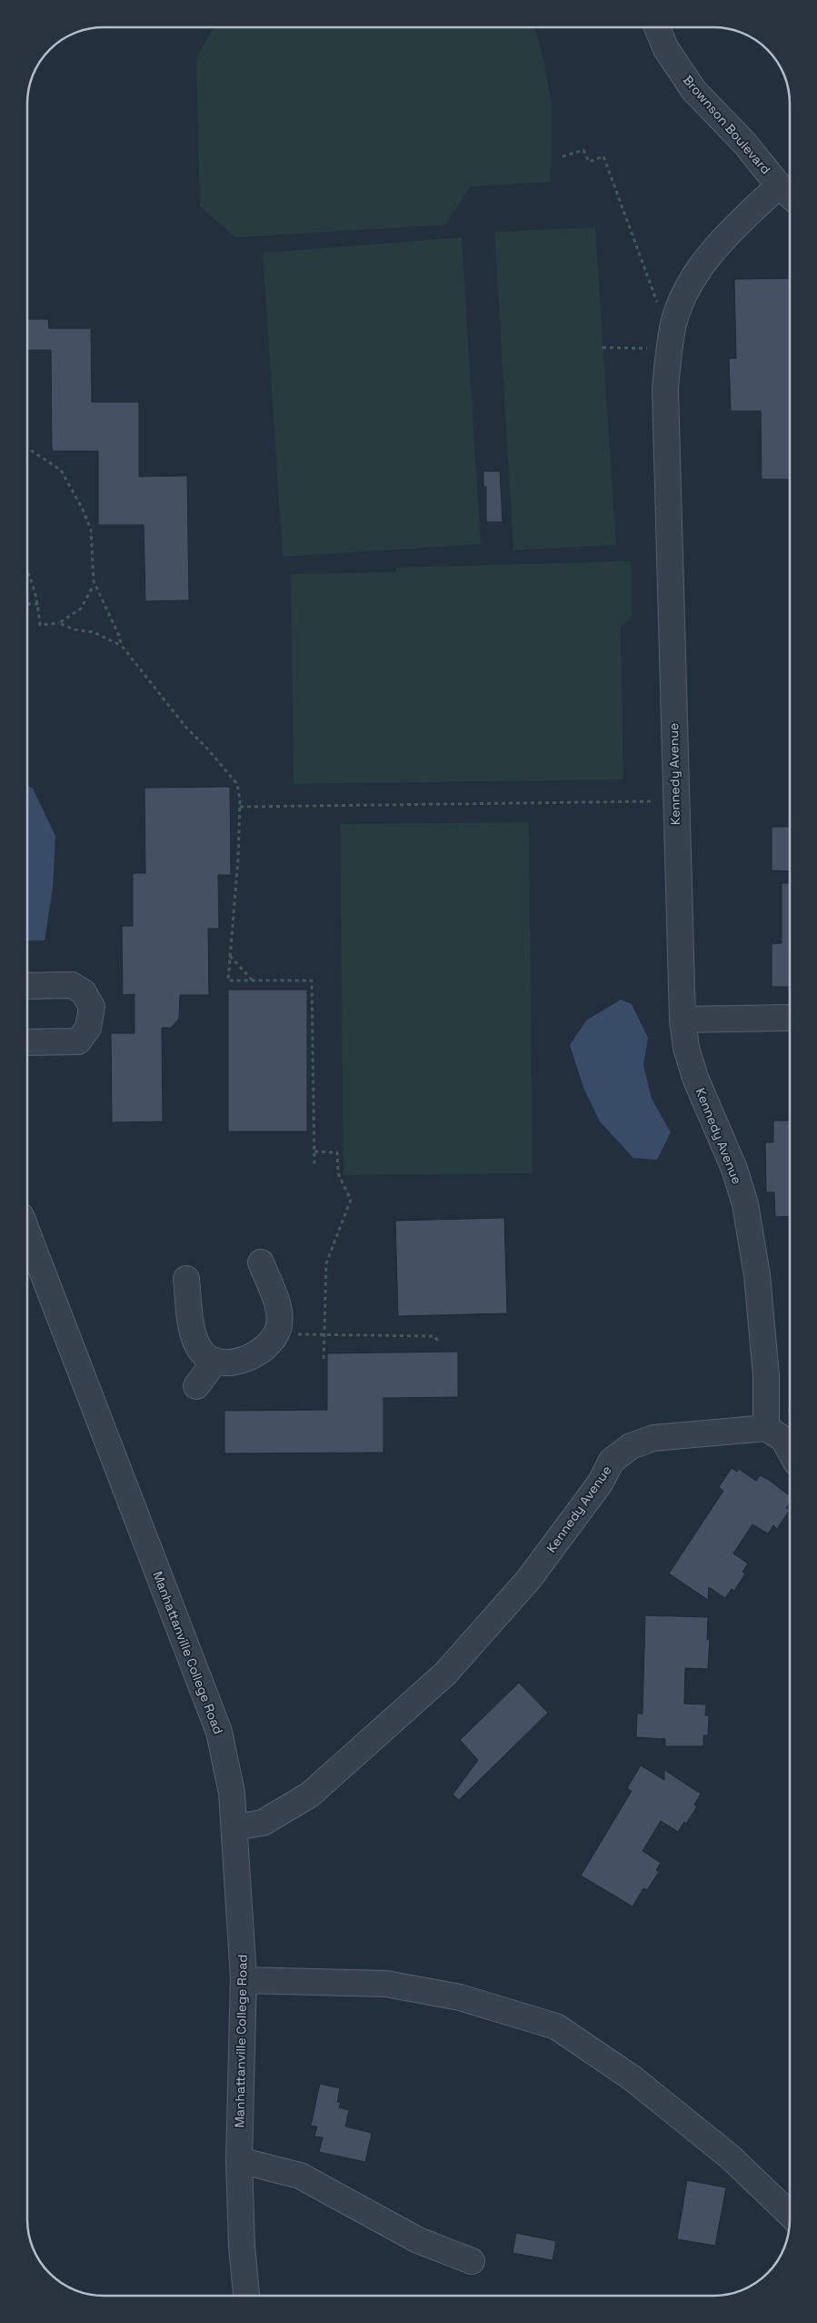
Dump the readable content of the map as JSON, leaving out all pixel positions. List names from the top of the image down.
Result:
{
  "streets": {
    "street": ["Brownson Boulevard", "Kennedy Avenue", "Manhattanville College Road"]
  },
  "crossings": [
    ["Brownson Boulevard", "Kennedy Avenue"],
    ["Kennedy Avenue", "Manhattanville College Road"]
  ]
}
